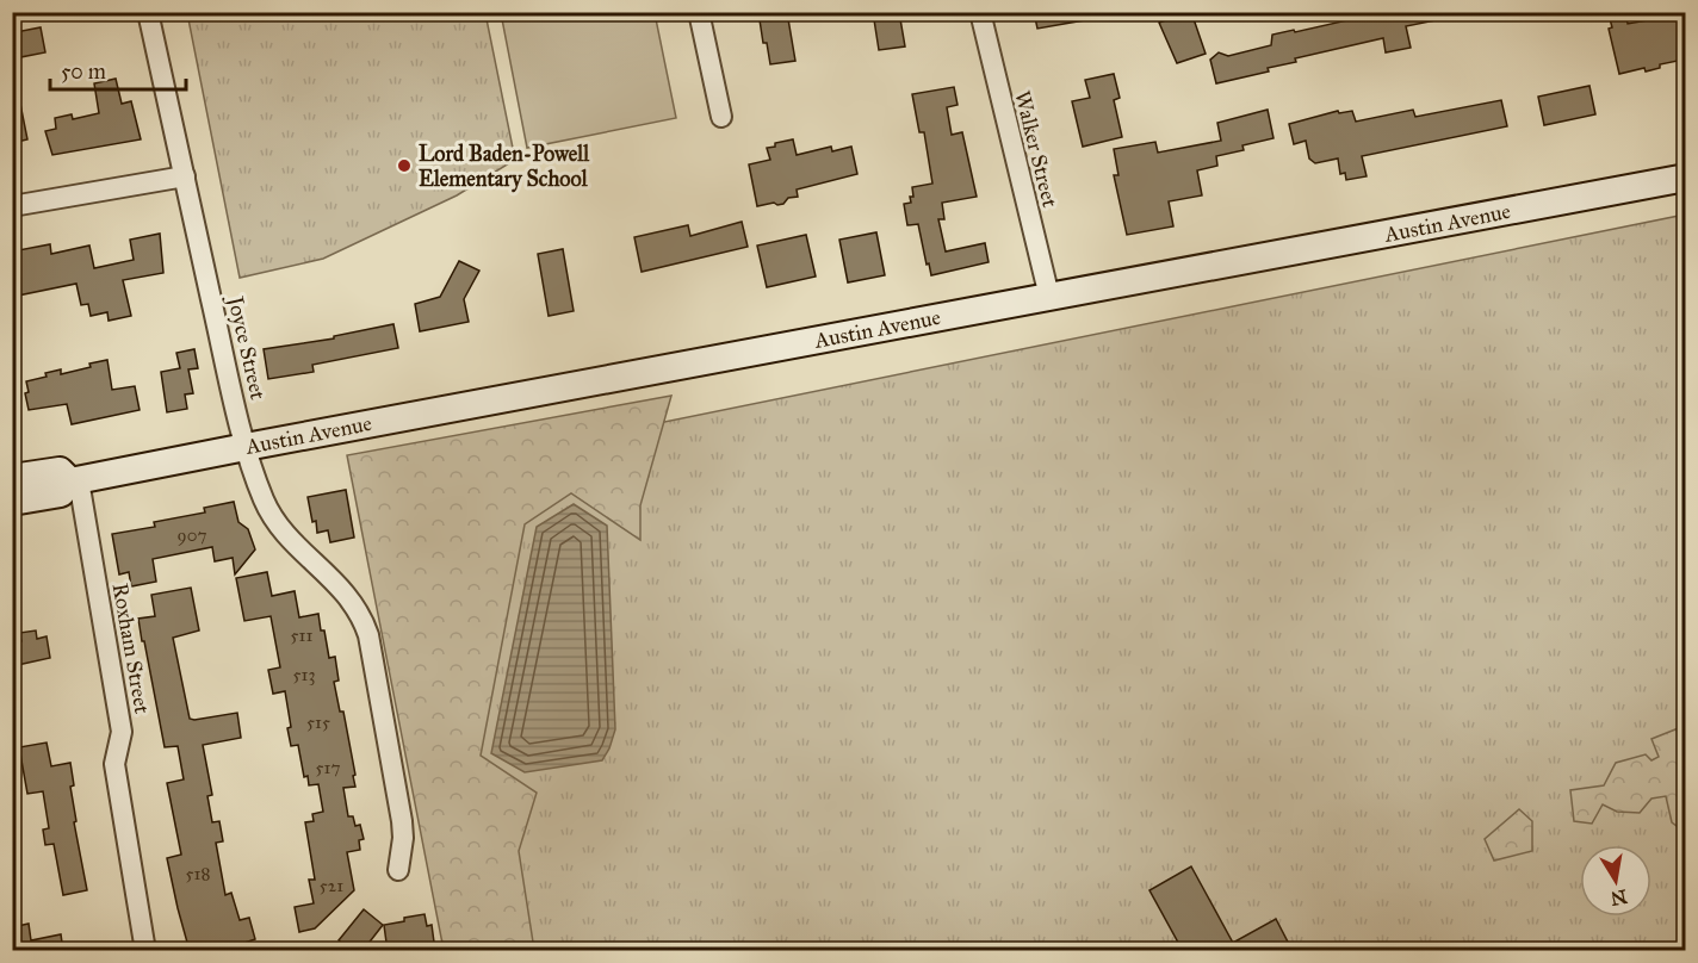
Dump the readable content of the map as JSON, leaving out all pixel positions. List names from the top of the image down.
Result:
{
  "streets": {
    "main road": ["Austin Avenue"],
    "street": ["Walker Street", "Joyce Street", "Roxham Street"]
  },
  "crossings": [
    ["Walker Street", "Austin Avenue"],
    ["Austin Avenue", "Joyce Street"],
    ["Austin Avenue", "Roxham Street"]
  ],
  "places": ["Lord Baden-Powell Elementary School"],
  "house_numbers": [
    "907",
    "511",
    "513",
    "515",
    "517",
    "518",
    "521"
  ],
  "scale_bar": "50 m",
  "north": "bottom"
}
